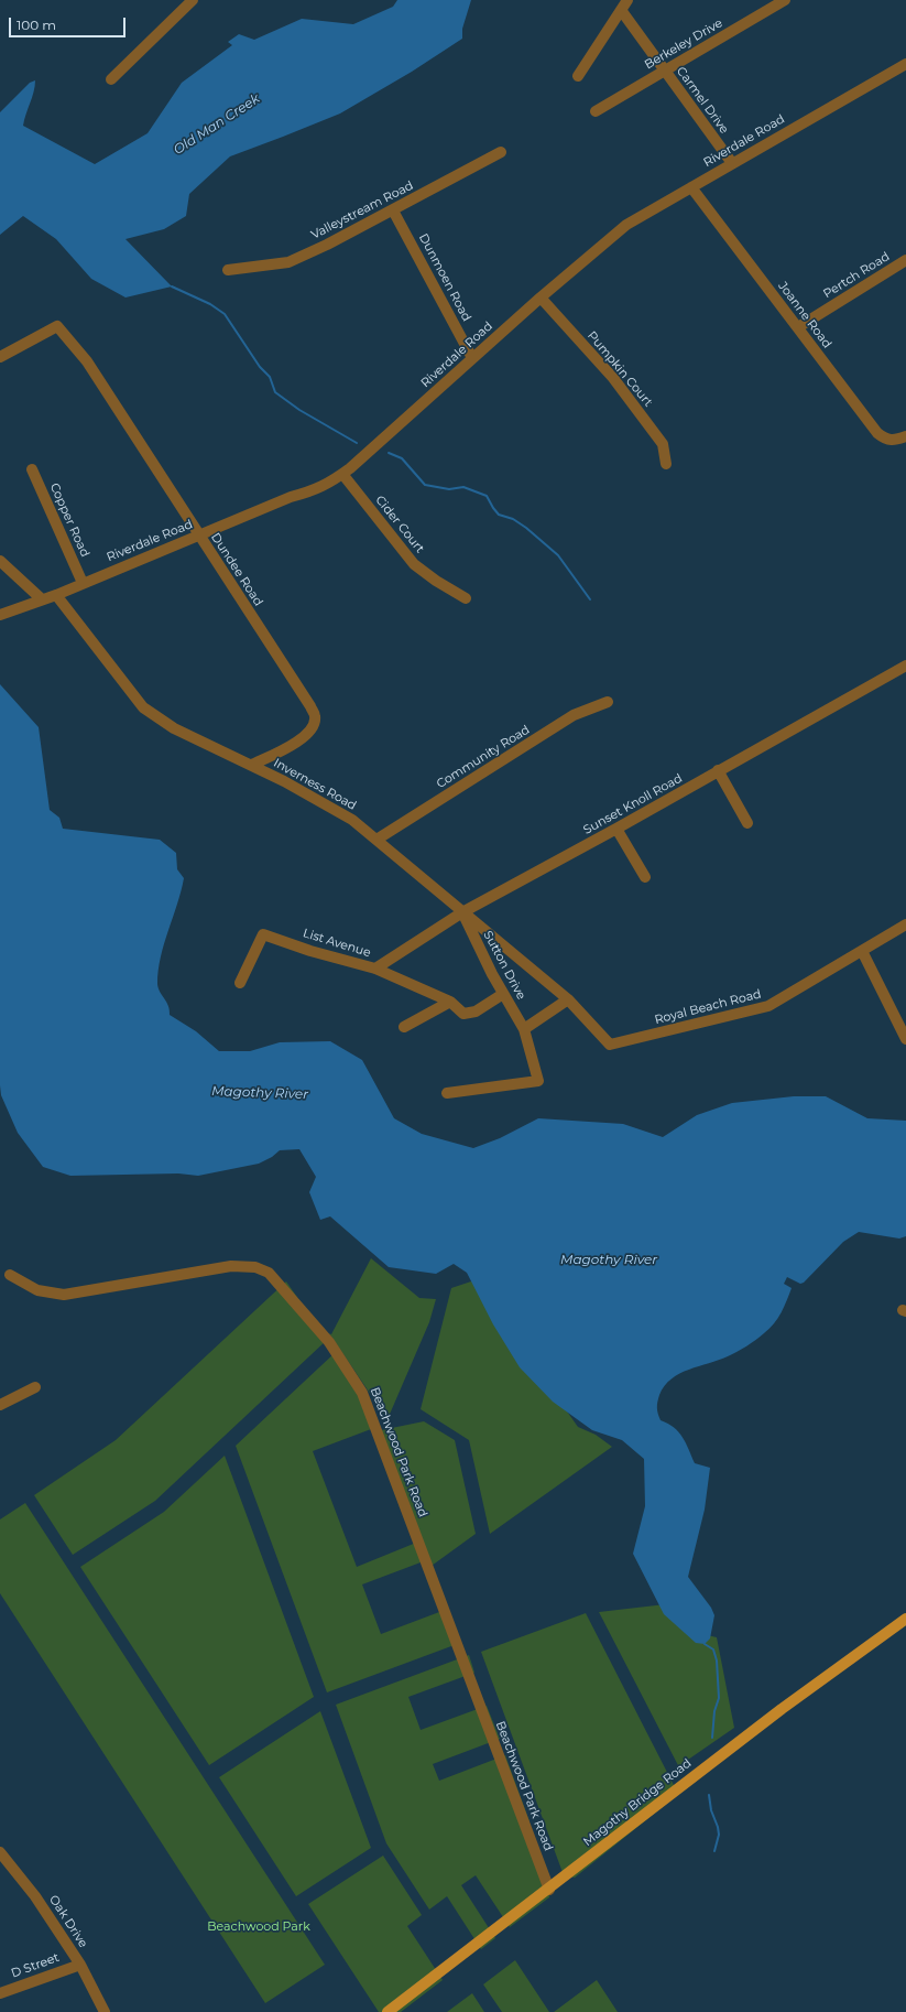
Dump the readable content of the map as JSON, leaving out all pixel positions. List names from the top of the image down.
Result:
{
  "streets": {
    "main road": ["Magothy Bridge Road"],
    "street": [
      "Berkeley Drive",
      "Carmel Drive",
      "Riverdale Road",
      "Valleystream Road",
      "Pertch Road",
      "Dunmoen Road",
      "Joanne Road",
      "Pumpkin Court",
      "Copper Road",
      "Cider Court",
      "Dundee Road",
      "Community Road",
      "Inverness Road",
      "Sunset Knoll Road",
      "List Avenue",
      "Sutton Drive",
      "Royal Beach Road",
      "Beachwood Park Road",
      "Oak Drive",
      "D Street"
    ]
  },
  "crossings": [
    ["Berkeley Drive", "Carmel Drive"],
    ["Carmel Drive", "Riverdale Road"],
    ["Riverdale Road", "Dunmoen Road"],
    ["Riverdale Road", "Joanne Road"],
    ["Riverdale Road", "Pumpkin Court"],
    ["Riverdale Road", "Copper Road"],
    ["Riverdale Road", "Cider Court"],
    ["Riverdale Road", "Dundee Road"],
    ["Riverdale Road", "Inverness Road"],
    ["Valleystream Road", "Dunmoen Road"],
    ["Pertch Road", "Joanne Road"],
    ["Dundee Road", "Inverness Road"],
    ["Community Road", "Inverness Road"],
    ["Inverness Road", "Sunset Knoll Road"],
    ["Inverness Road", "Sutton Drive"],
    ["Inverness Road", "Royal Beach Road"],
    ["Sunset Knoll Road", "List Avenue"],
    ["Sunset Knoll Road", "Sutton Drive"],
    ["List Avenue", "Sutton Drive"],
    ["Beachwood Park Road", "Magothy Bridge Road"],
    ["Oak Drive", "D Street"]
  ],
  "water": ["Old Man Creek", "Magothy River"],
  "parks": ["Beachwood Park"],
  "scale_bar": "100 m"
}
